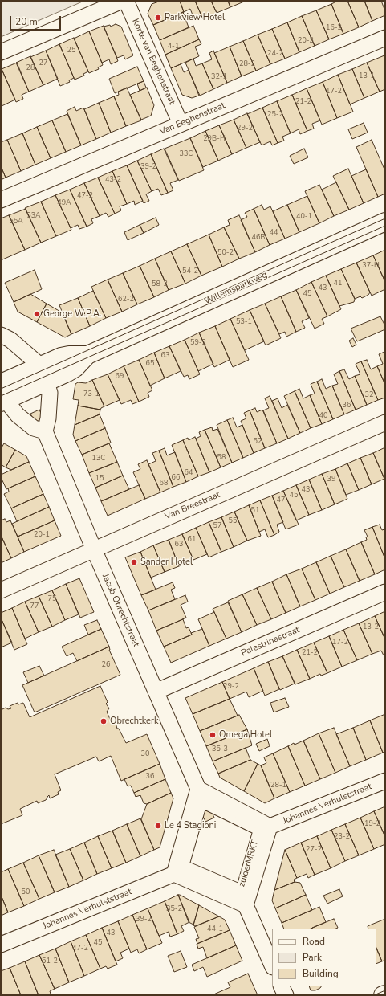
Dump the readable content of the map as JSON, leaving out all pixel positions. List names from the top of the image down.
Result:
{
  "streets": {
    "street": [
      "Korte van Eeghenstraat",
      "Van Eeghenstraat",
      "Willemsparkweg",
      "Van Breestraat",
      "Jacob Obrechtstraat",
      "Palestrinastraat",
      "Johannes Verhulststraat",
      "zuiderMRKT"
    ]
  },
  "crossings": [
    ["Korte van Eeghenstraat", "Van Eeghenstraat"],
    ["Van Breestraat", "Jacob Obrechtstraat"],
    ["Jacob Obrechtstraat", "Palestrinastraat"],
    ["Jacob Obrechtstraat", "zuiderMRKT"]
  ],
  "places": [
    "Parkview Hotel",
    "George W.P.A.",
    "Sander Hotel",
    "Obrechtkerk",
    "Omega Hotel",
    "Le 4 Stagioni"
  ],
  "house_numbers": [
    "16-2",
    "20-3",
    "4-1",
    "25",
    "24-2",
    "27",
    "28-2",
    "28",
    "13-1",
    "32-1",
    "17-2",
    "21-2",
    "25-2",
    "29-2",
    "29B-H",
    "33C",
    "39-2",
    "43-2",
    "47-2",
    "49A",
    "53A",
    "40-1",
    "55A",
    "44",
    "46B",
    "50-2",
    "37-H",
    "54-2",
    "41",
    "58-2",
    "43",
    "45",
    "62-2",
    "53-1",
    "59-2",
    "63",
    "65",
    "69",
    "73-1",
    "32",
    "36",
    "40",
    "52",
    "58",
    "13C",
    "64",
    "66",
    "15",
    "39",
    "68",
    "43",
    "45",
    "47",
    "51",
    "55",
    "57",
    "20-1",
    "61",
    "63",
    "75",
    "77",
    "13-2",
    "17-2",
    "21-2",
    "26",
    "29-2",
    "35-3",
    "30",
    "36",
    "28-1",
    "19-2",
    "23-2",
    "27-2",
    "50",
    "35-2",
    "39-2",
    "44-1",
    "43",
    "45",
    "47-2",
    "51-2"
  ],
  "legend": ["Road", "Park", "Building"],
  "scale_bar": "20 m"
}
